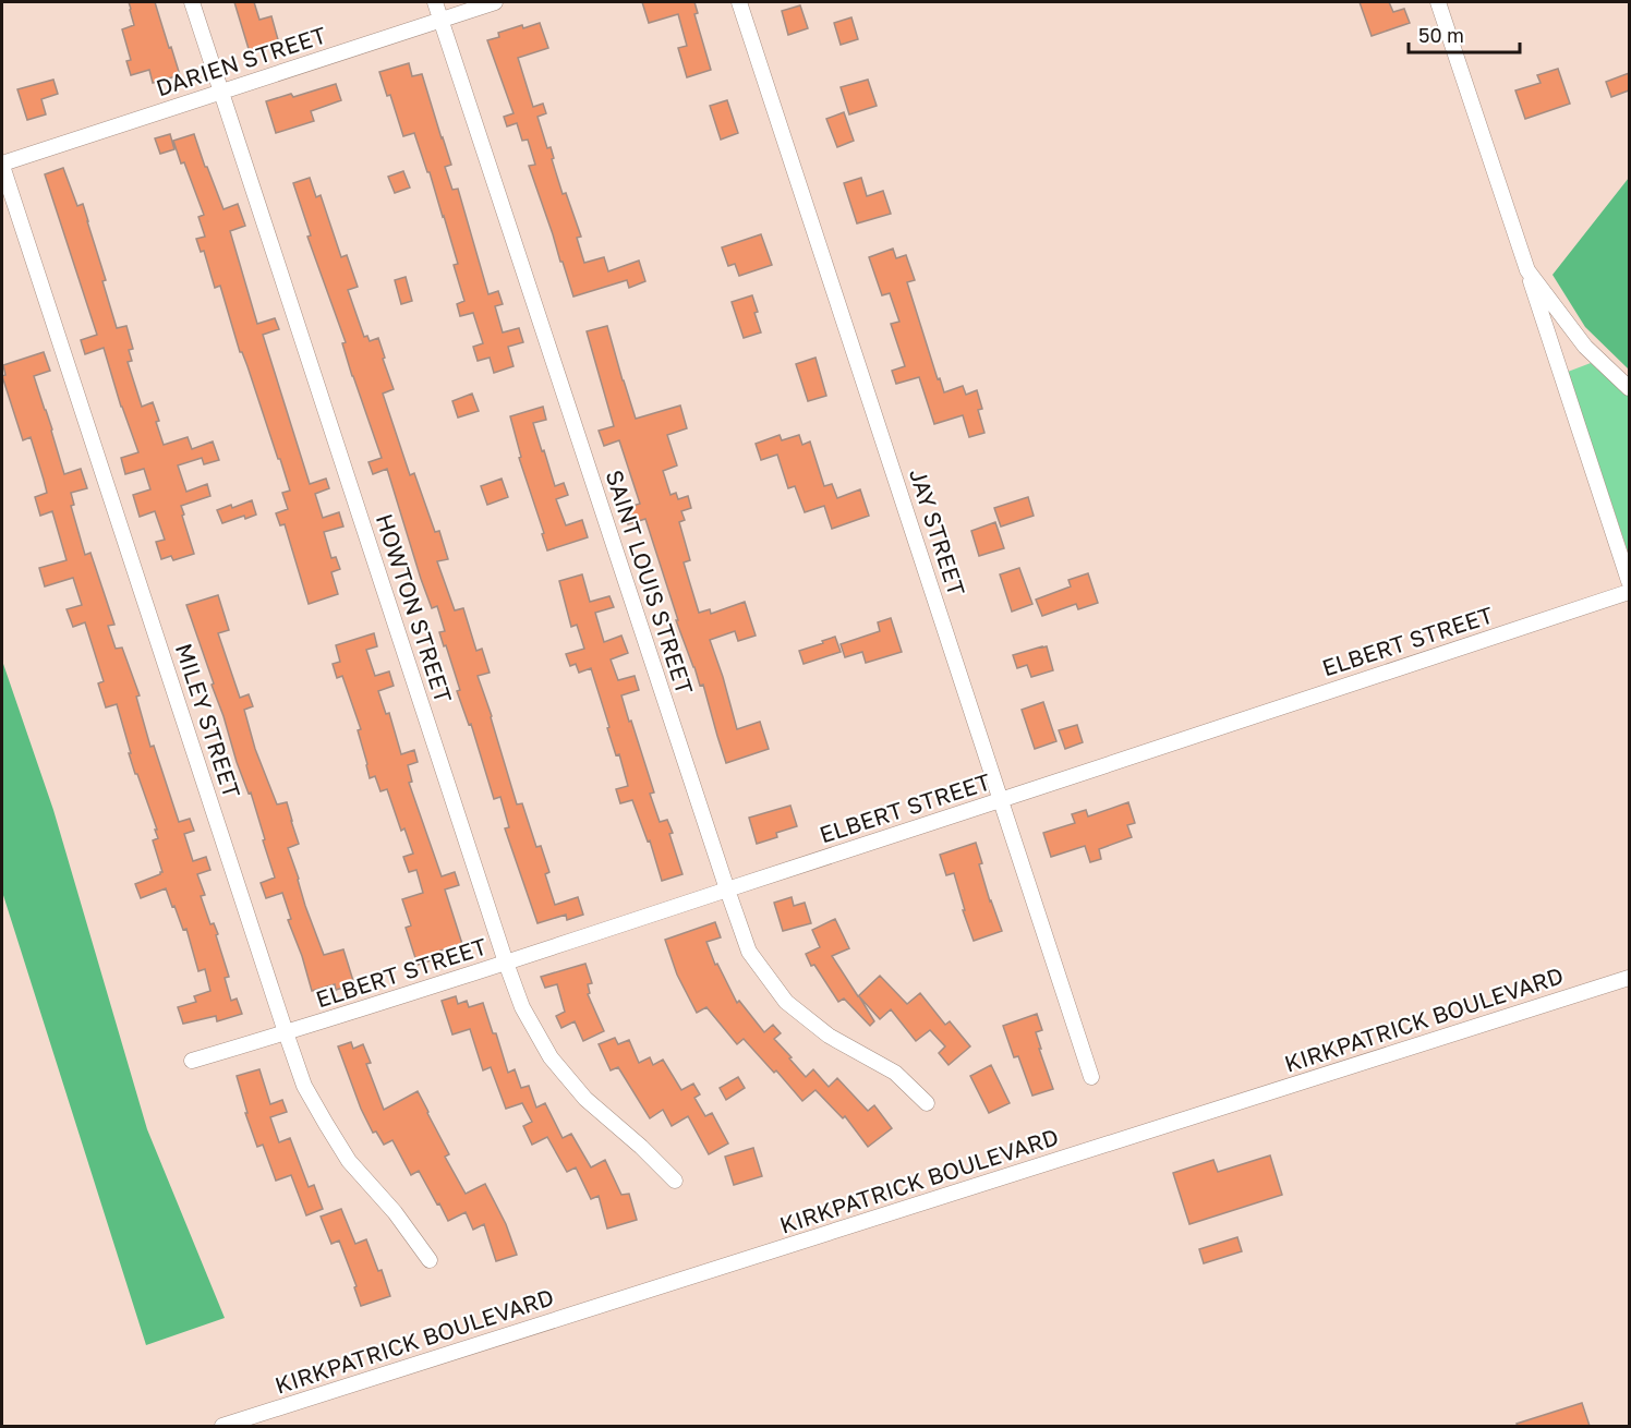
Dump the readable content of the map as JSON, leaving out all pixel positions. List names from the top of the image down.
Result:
{
  "streets": {
    "street": [
      "DARIEN STREET",
      "JAY STREET",
      "SAINT LOUIS STREET",
      "HOWTON STREET",
      "ELBERT STREET",
      "MILEY STREET",
      "KIRKPATRICK BOULEVARD"
    ]
  },
  "crossings": [
    ["DARIEN STREET", "SAINT LOUIS STREET"],
    ["DARIEN STREET", "HOWTON STREET"],
    ["DARIEN STREET", "MILEY STREET"],
    ["JAY STREET", "ELBERT STREET"],
    ["SAINT LOUIS STREET", "ELBERT STREET"],
    ["HOWTON STREET", "ELBERT STREET"],
    ["ELBERT STREET", "MILEY STREET"]
  ],
  "scale_bar": "50 m"
}
